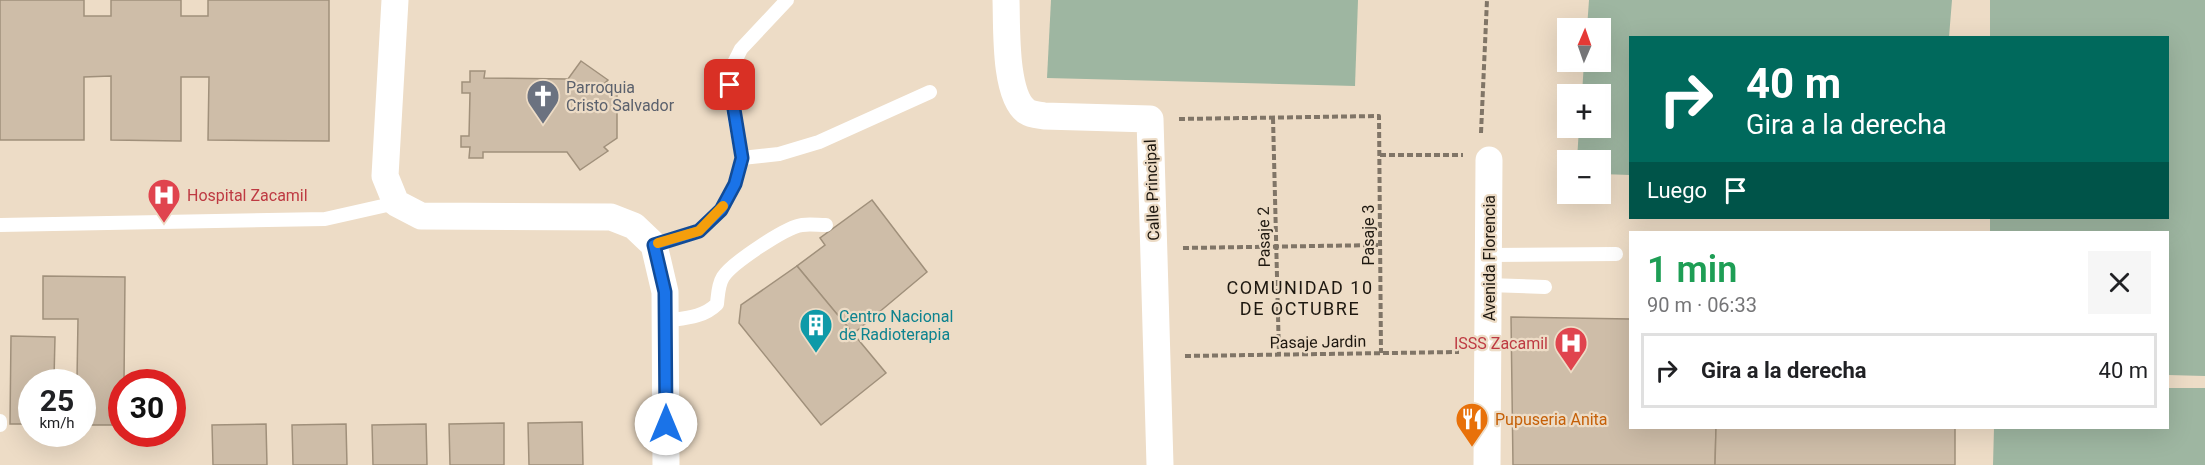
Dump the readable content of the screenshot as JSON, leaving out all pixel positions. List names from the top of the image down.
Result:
{
  "streets": {
    "street": ["Calle Principal", "Avenida Florencia"],
    "path": ["Pasaje 3", "Pasaje 2", "Pasaje Jardin"]
  },
  "crossings": [
    ["Pasaje 3", "Pasaje 2"],
    ["Pasaje 3", "Pasaje Jardin"],
    ["Pasaje 2", "Pasaje Jardin"]
  ],
  "districts": ["COMUNIDAD 10 DE OCTUBRE"],
  "places": {
    "church": ["Parroquia Cristo Salvador"],
    "hospital": ["Hospital Zacamil", "ISSS Zacamil"],
    "building": ["Centro Nacional de Radioterapia"],
    "restaurant": ["Pupuseria Anita"]
  },
  "north": "top",
  "page": {
    "map_buttons": ["+", "−"],
    "turn": ["40 m", "Gira a la derecha"],
    "then": "Luego",
    "heading": ["1 min", "90 m · 06:33"],
    "list": [
      {
        "name": "Gira a la derecha",
        "value": "40 m"
      }
    ],
    "speed": "25 km/h",
    "limit": "30"
  }
}
